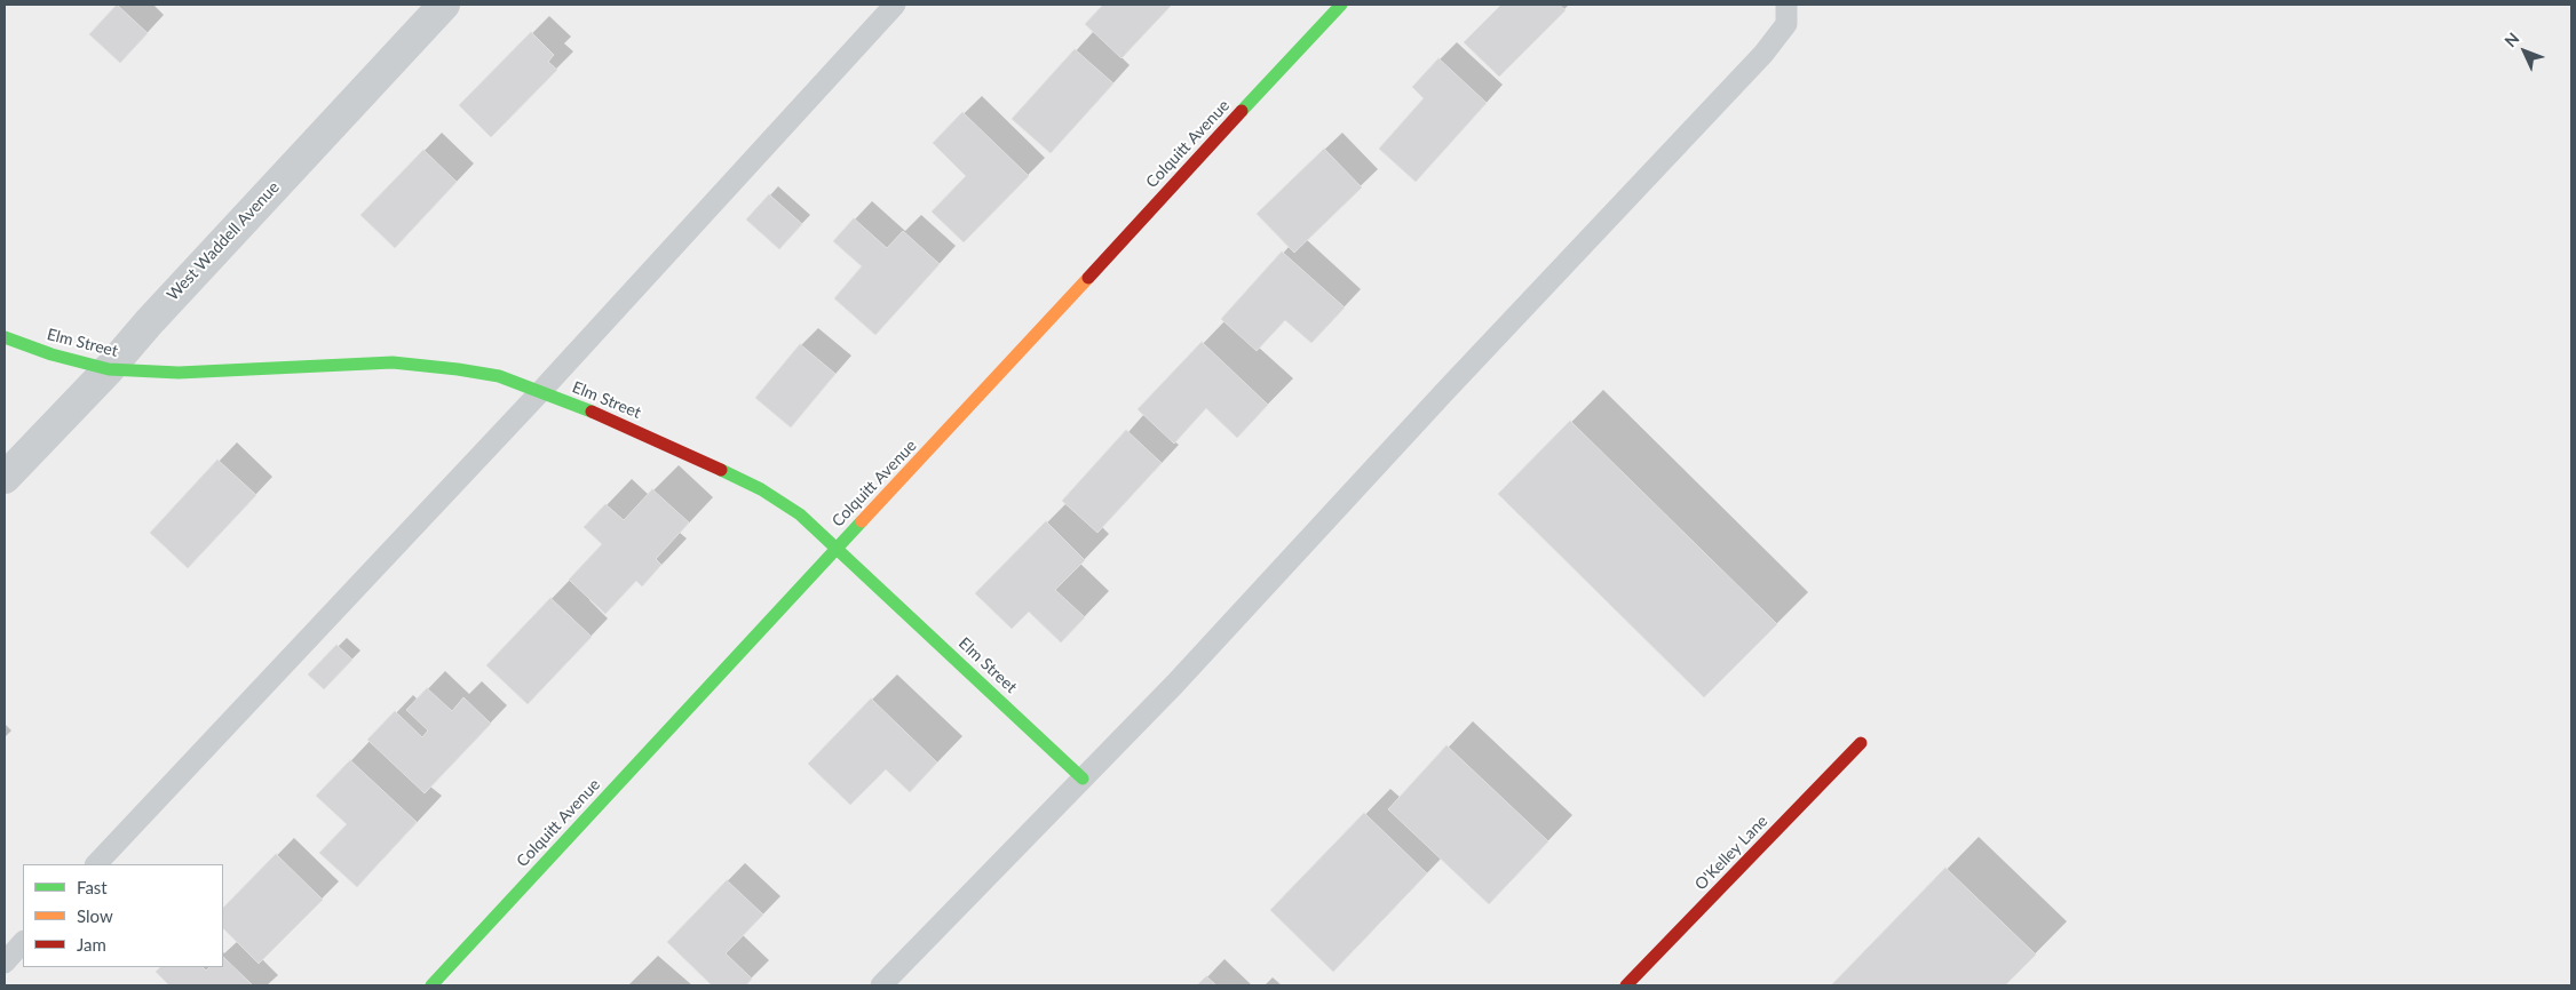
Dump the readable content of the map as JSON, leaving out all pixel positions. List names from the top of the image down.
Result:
{
  "streets": {
    "street": [
      "Colquitt Avenue",
      "West Waddell Avenue",
      "Elm Street",
      "O'Kelley Lane"
    ]
  },
  "crossings": [
    ["Colquitt Avenue", "Elm Street"],
    ["West Waddell Avenue", "Elm Street"]
  ],
  "legend": ["Fast", "Slow", "Jam"],
  "north": "top left"
}
